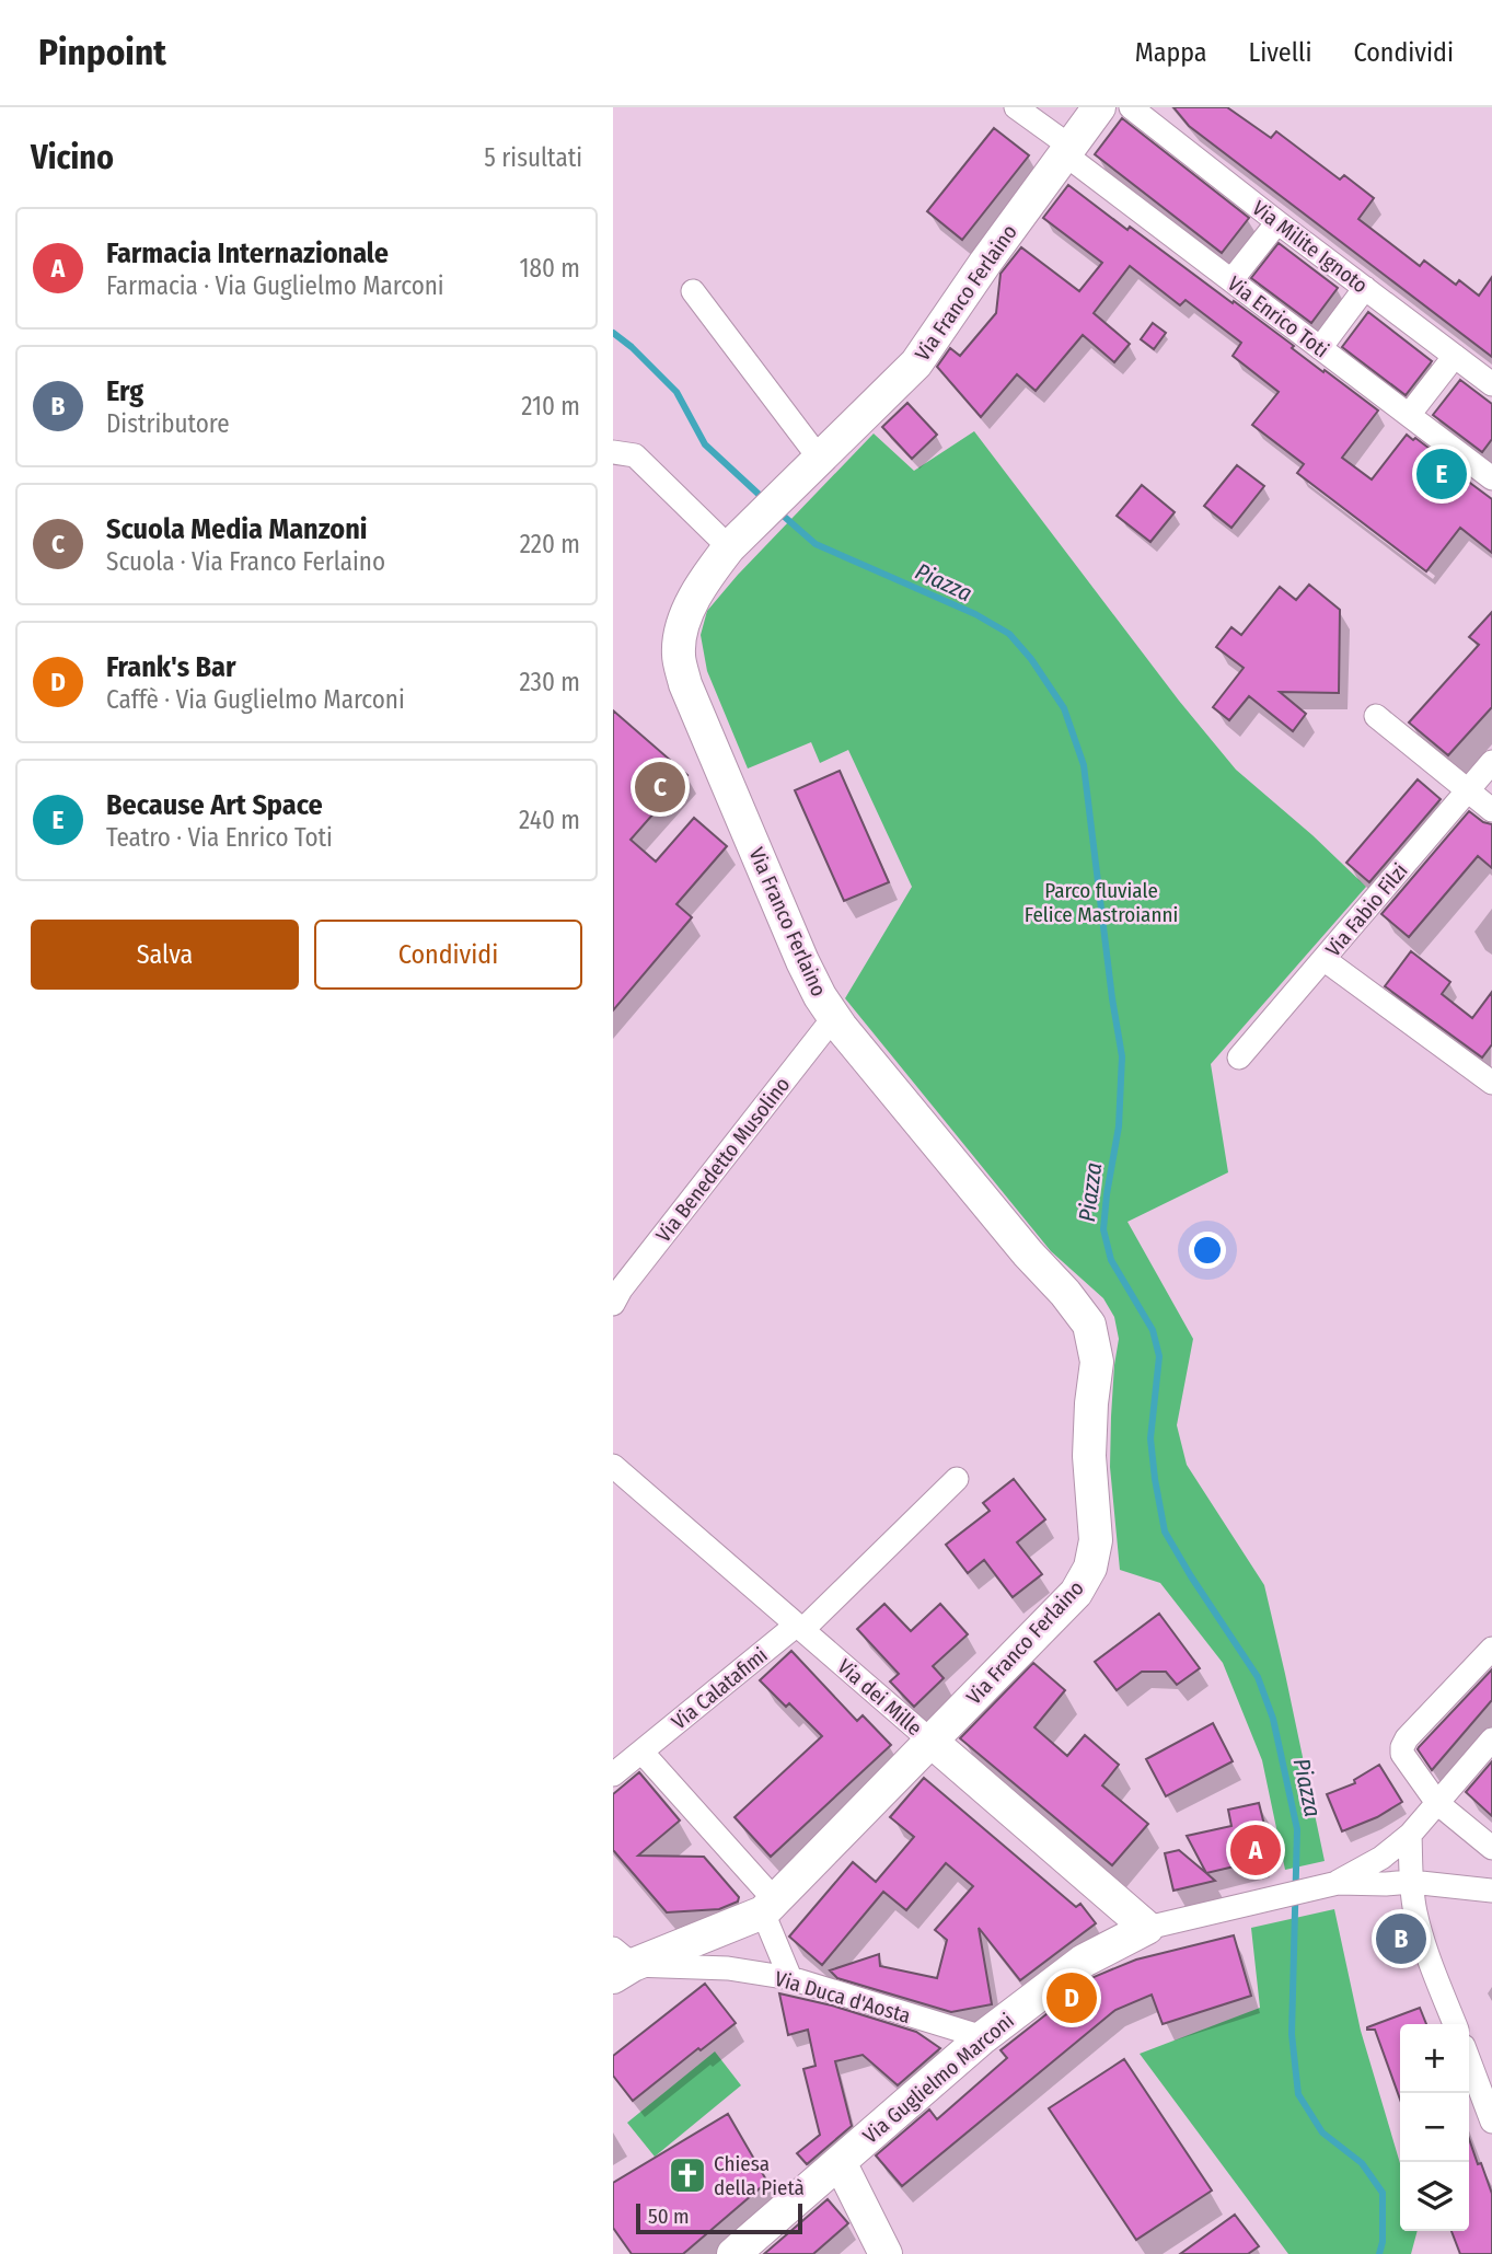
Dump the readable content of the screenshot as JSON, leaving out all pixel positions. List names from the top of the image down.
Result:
{
  "streets": {
    "main road": ["Via Franco Ferlaino", "Via dei Mille", "Via Guglielmo Marconi"],
    "street": [
      "Via Milite Ignoto",
      "Via Enrico Toti",
      "Via Fabio Filzi",
      "Via Benedetto Musolino",
      "Via Calatafimi",
      "Via Duca d'Aosta"
    ]
  },
  "crossings": [
    ["Via Franco Ferlaino", "Via Enrico Toti"],
    ["Via Franco Ferlaino", "Via Benedetto Musolino"],
    ["Via Franco Ferlaino", "Via dei Mille"],
    ["Via Calatafimi", "Via dei Mille"],
    ["Via dei Mille", "Via Guglielmo Marconi"],
    ["Via Duca d'Aosta", "Via Guglielmo Marconi"]
  ],
  "water": ["Piazza"],
  "parks": ["Parco fluviale Felice Mastroianni"],
  "places": {
    "church": ["Chiesa della Pietà"]
  },
  "scale_bar": "50 m",
  "page": {
    "header": "Pinpoint",
    "nav": ["Mappa", "Livelli", "Condividi"],
    "heading": ["Vicino", "5 risultati"],
    "list": [
      {
        "mark": "A",
        "name": "Farmacia Internazionale",
        "note": "Farmacia · Via Guglielmo Marconi",
        "value": "180 m"
      },
      {
        "mark": "B",
        "name": "Erg",
        "note": "Distributore",
        "value": "210 m"
      },
      {
        "mark": "C",
        "name": "Scuola Media Manzoni",
        "note": "Scuola · Via Franco Ferlaino",
        "value": "220 m"
      },
      {
        "mark": "D",
        "name": "Frank's Bar",
        "note": "Caffè · Via Guglielmo Marconi",
        "value": "230 m"
      },
      {
        "mark": "E",
        "name": "Because Art Space",
        "note": "Teatro · Via Enrico Toti",
        "value": "240 m"
      }
    ],
    "pins": [
      "E",
      "C",
      "A",
      "B",
      "D"
    ],
    "buttons": ["Salva", "Condividi"],
    "map_buttons": ["+", "−"],
    "scale": "50 m"
  }
}
